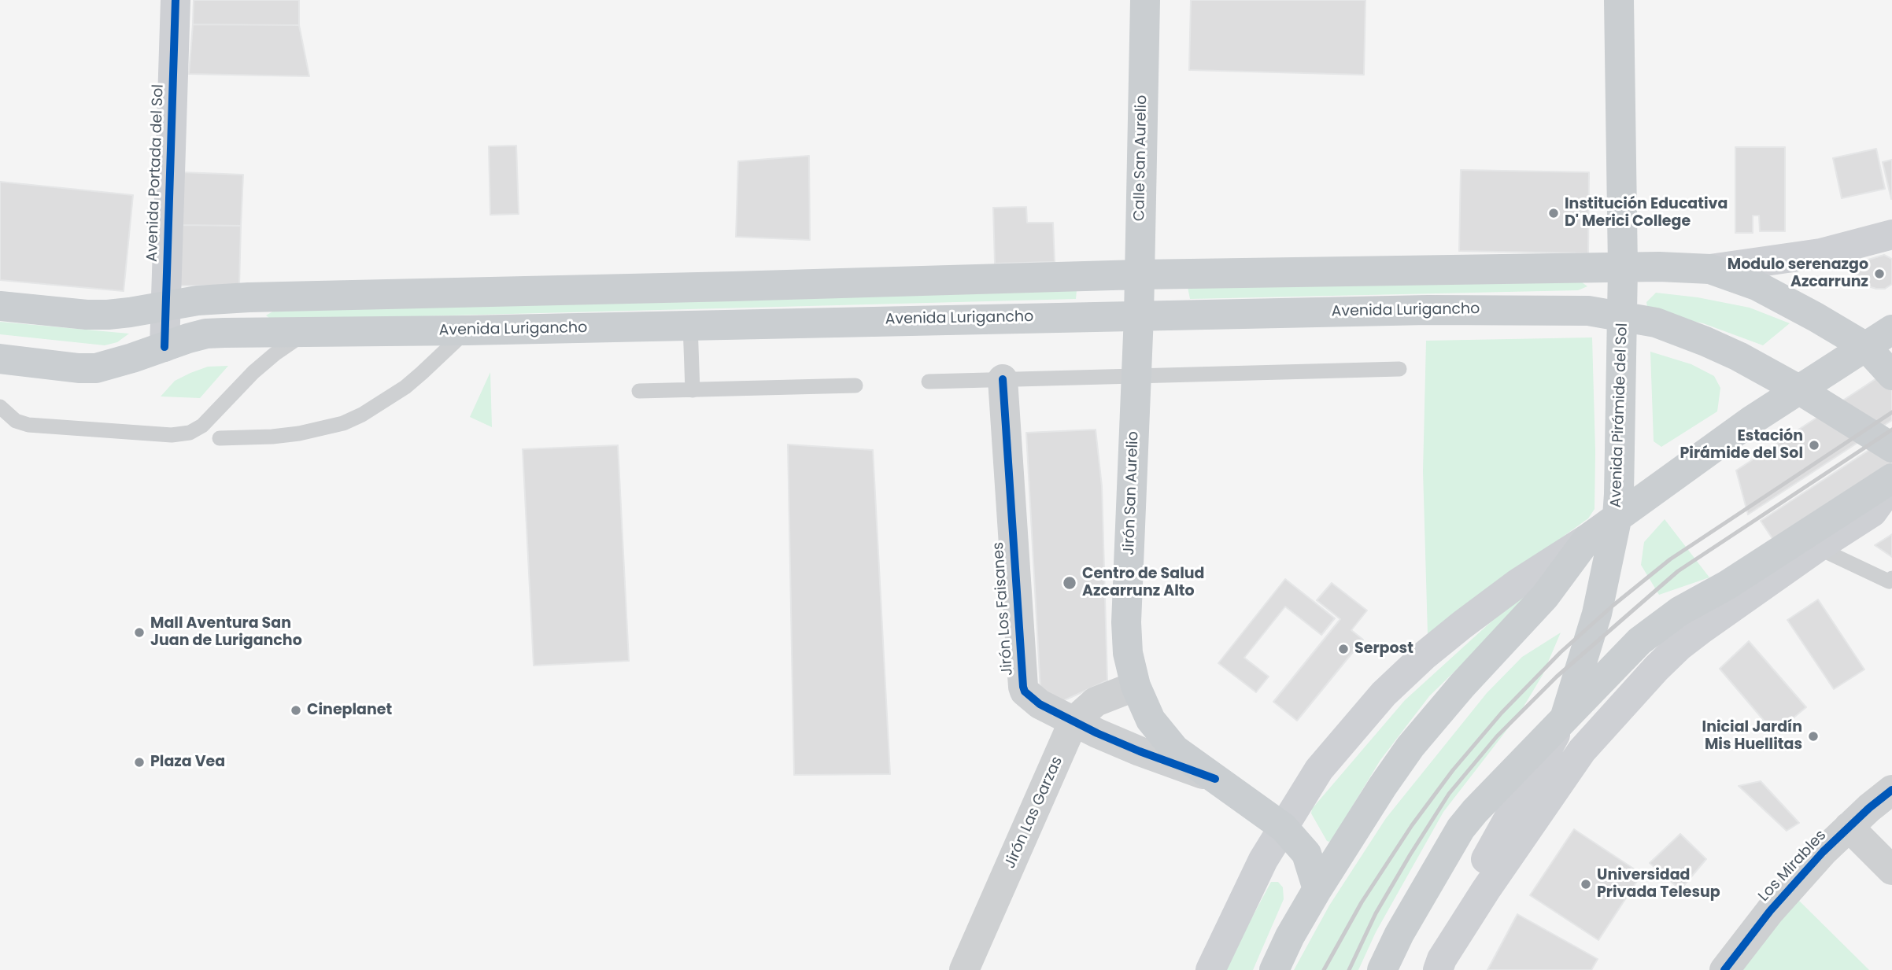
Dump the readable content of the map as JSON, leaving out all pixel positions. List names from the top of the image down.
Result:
{
  "streets": {
    "main road": [
      "Calle San Aurelio",
      "Avenida Portada del Sol",
      "Avenida Lurigancho",
      "Avenida Pirámide del Sol",
      "Jirón San Aurelio"
    ],
    "street": ["Jirón Los Faisanes", "Jirón Las Garzas", "Los Mirables"]
  },
  "crossings": [
    ["Calle San Aurelio", "Avenida Lurigancho"],
    ["Calle San Aurelio", "Jirón San Aurelio"],
    ["Avenida Portada del Sol", "Avenida Lurigancho"],
    ["Avenida Lurigancho", "Avenida Pirámide del Sol"],
    ["Avenida Lurigancho", "Jirón San Aurelio"],
    ["Jirón San Aurelio", "Jirón Los Faisanes"],
    ["Jirón San Aurelio", "Jirón Las Garzas"],
    ["Jirón Los Faisanes", "Jirón Las Garzas"]
  ],
  "places": [
    "Institución Educativa D' Merici College",
    "Modulo serenazgo Azcarrunz",
    "Estación Pirámide del Sol",
    "Centro de Salud Azcarrunz Alto",
    "Mall Aventura San Juan de Lurigancho",
    "Serpost",
    "Cineplanet",
    "Inicial Jardín Mis Huellitas",
    "Plaza Vea",
    "Universidad Privada Telesup"
  ]
}
